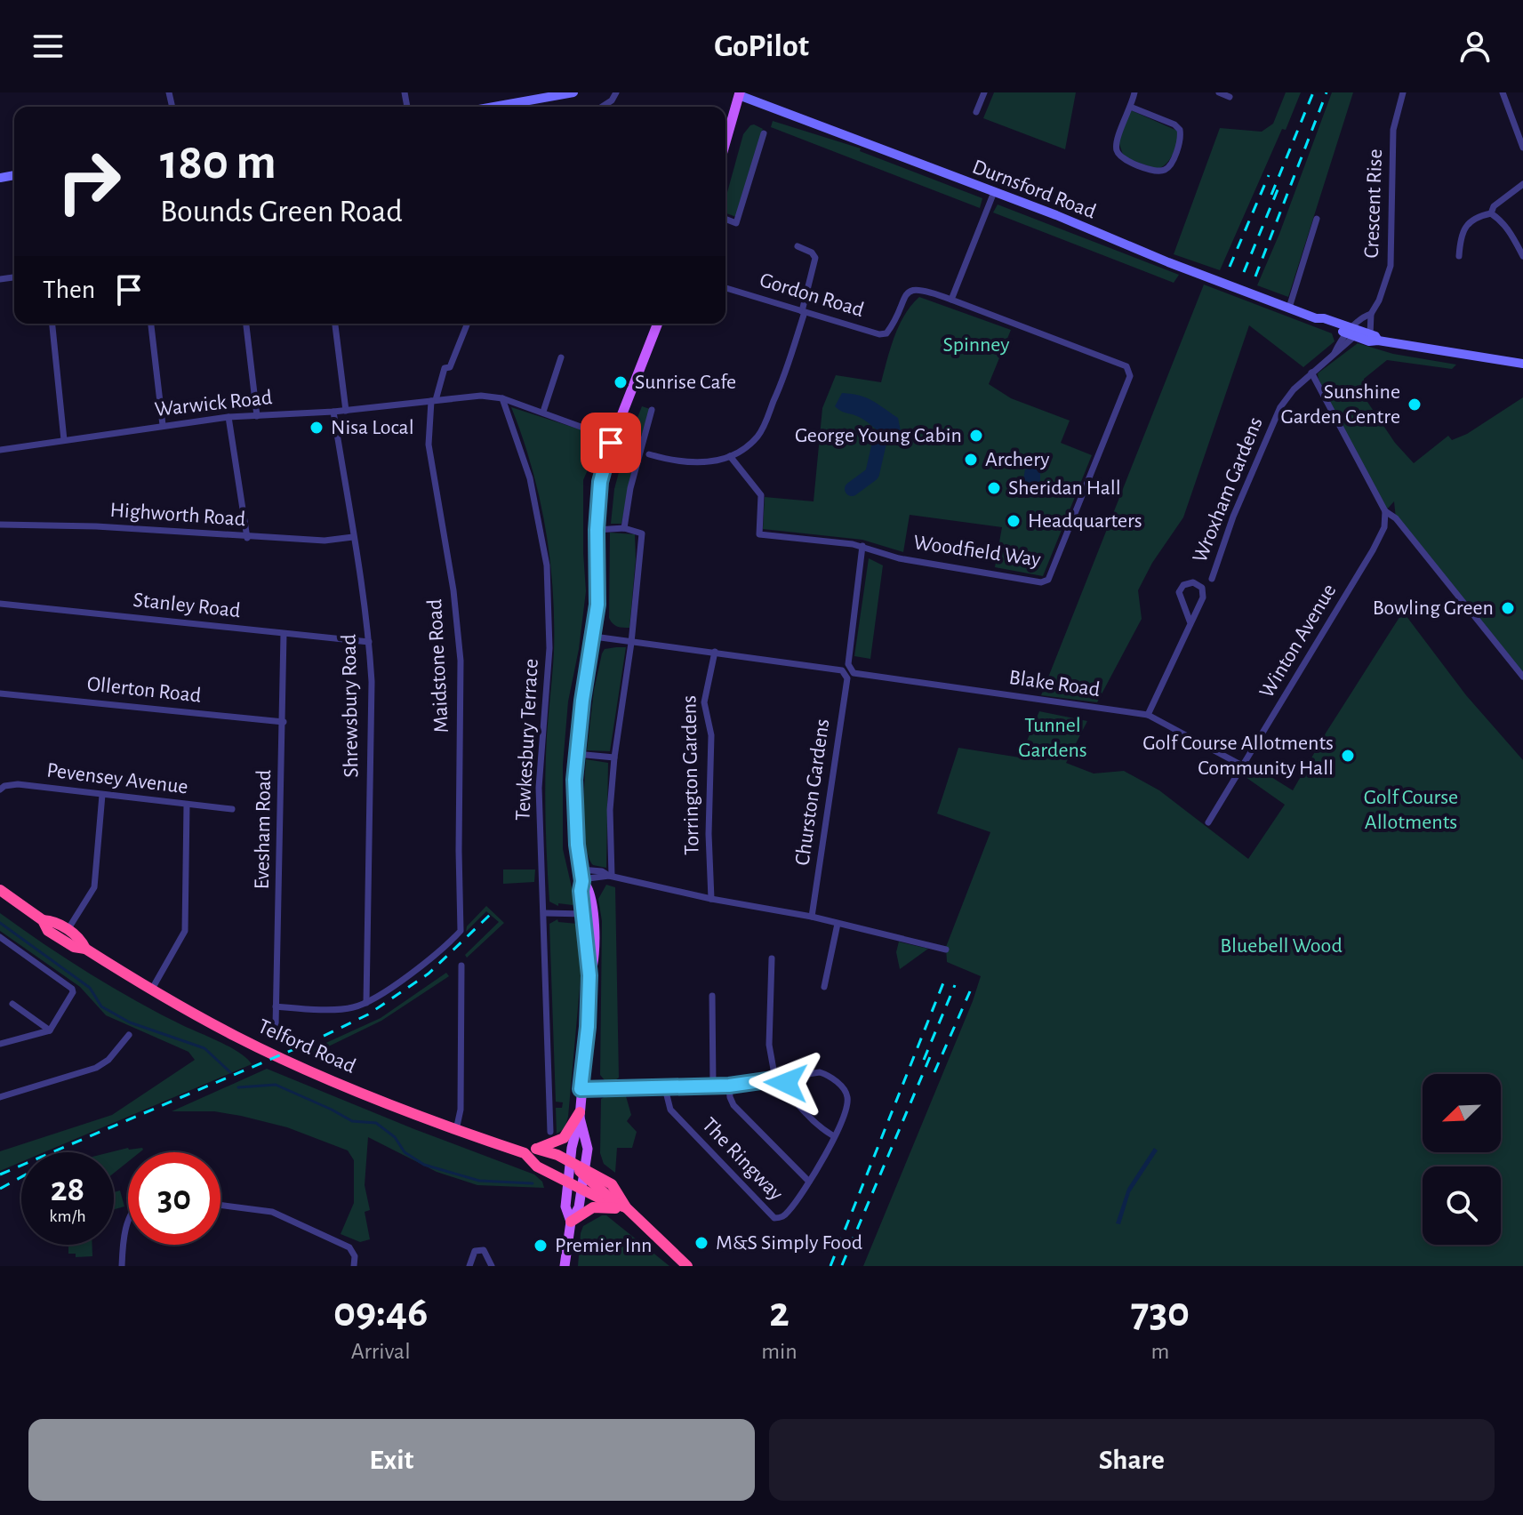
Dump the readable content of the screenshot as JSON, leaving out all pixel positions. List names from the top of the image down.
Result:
{
  "streets": {
    "highway": ["Telford Road"],
    "main road": ["Durnsford Road"],
    "street": [
      "Crescent Rise",
      "Gordon Road",
      "Warwick Road",
      "Wroxham Gardens",
      "Highworth Road",
      "Woodfield Way",
      "Stanley Road",
      "Winton Avenue",
      "Maidstone Road",
      "Blake Road",
      "Ollerton Road",
      "Shrewsbury Road",
      "Tewkesbury Terrace",
      "Torrington Gardens",
      "Pevensey Avenue",
      "Churston Gardens",
      "Evesham Road",
      "The Ringway"
    ]
  },
  "crossings": [
    ["Durnsford Road", "Crescent Rise"],
    ["Durnsford Road", "Wroxham Gardens"],
    ["Gordon Road", "Woodfield Way"],
    ["Warwick Road", "Maidstone Road"],
    ["Warwick Road", "Shrewsbury Road"],
    ["Warwick Road", "Tewkesbury Terrace"],
    ["Highworth Road", "Shrewsbury Road"],
    ["Woodfield Way", "Churston Gardens"],
    ["Stanley Road", "Shrewsbury Road"],
    ["Stanley Road", "Evesham Road"],
    ["Winton Avenue", "Blake Road"],
    ["Maidstone Road", "Shrewsbury Road"],
    ["Blake Road", "Torrington Gardens"],
    ["Blake Road", "Churston Gardens"],
    ["Ollerton Road", "Evesham Road"]
  ],
  "parks": [
    "Spinney",
    "Tunnel Gardens",
    "Golf Course Allotments",
    "Bluebell Wood"
  ],
  "places": [
    "Sunrise Cafe",
    "Sunshine Garden Centre",
    "Nisa Local",
    "George Young Cabin",
    "Archery",
    "Sheridan Hall",
    "Headquarters",
    "Bowling Green",
    "Golf Course Allotments Community Hall",
    "M&S Simply Food",
    "Premier Inn"
  ],
  "north": "bottom left",
  "page": {
    "header": "GoPilot",
    "turn": ["180 m", "Bounds Green Road"],
    "then": "Then",
    "speed": "28 km/h",
    "limit": "30",
    "eta": [
      "09:46",
      "Arrival",
      "2",
      "min",
      "730",
      "m"
    ],
    "buttons": ["Exit", "Share"]
  }
}
